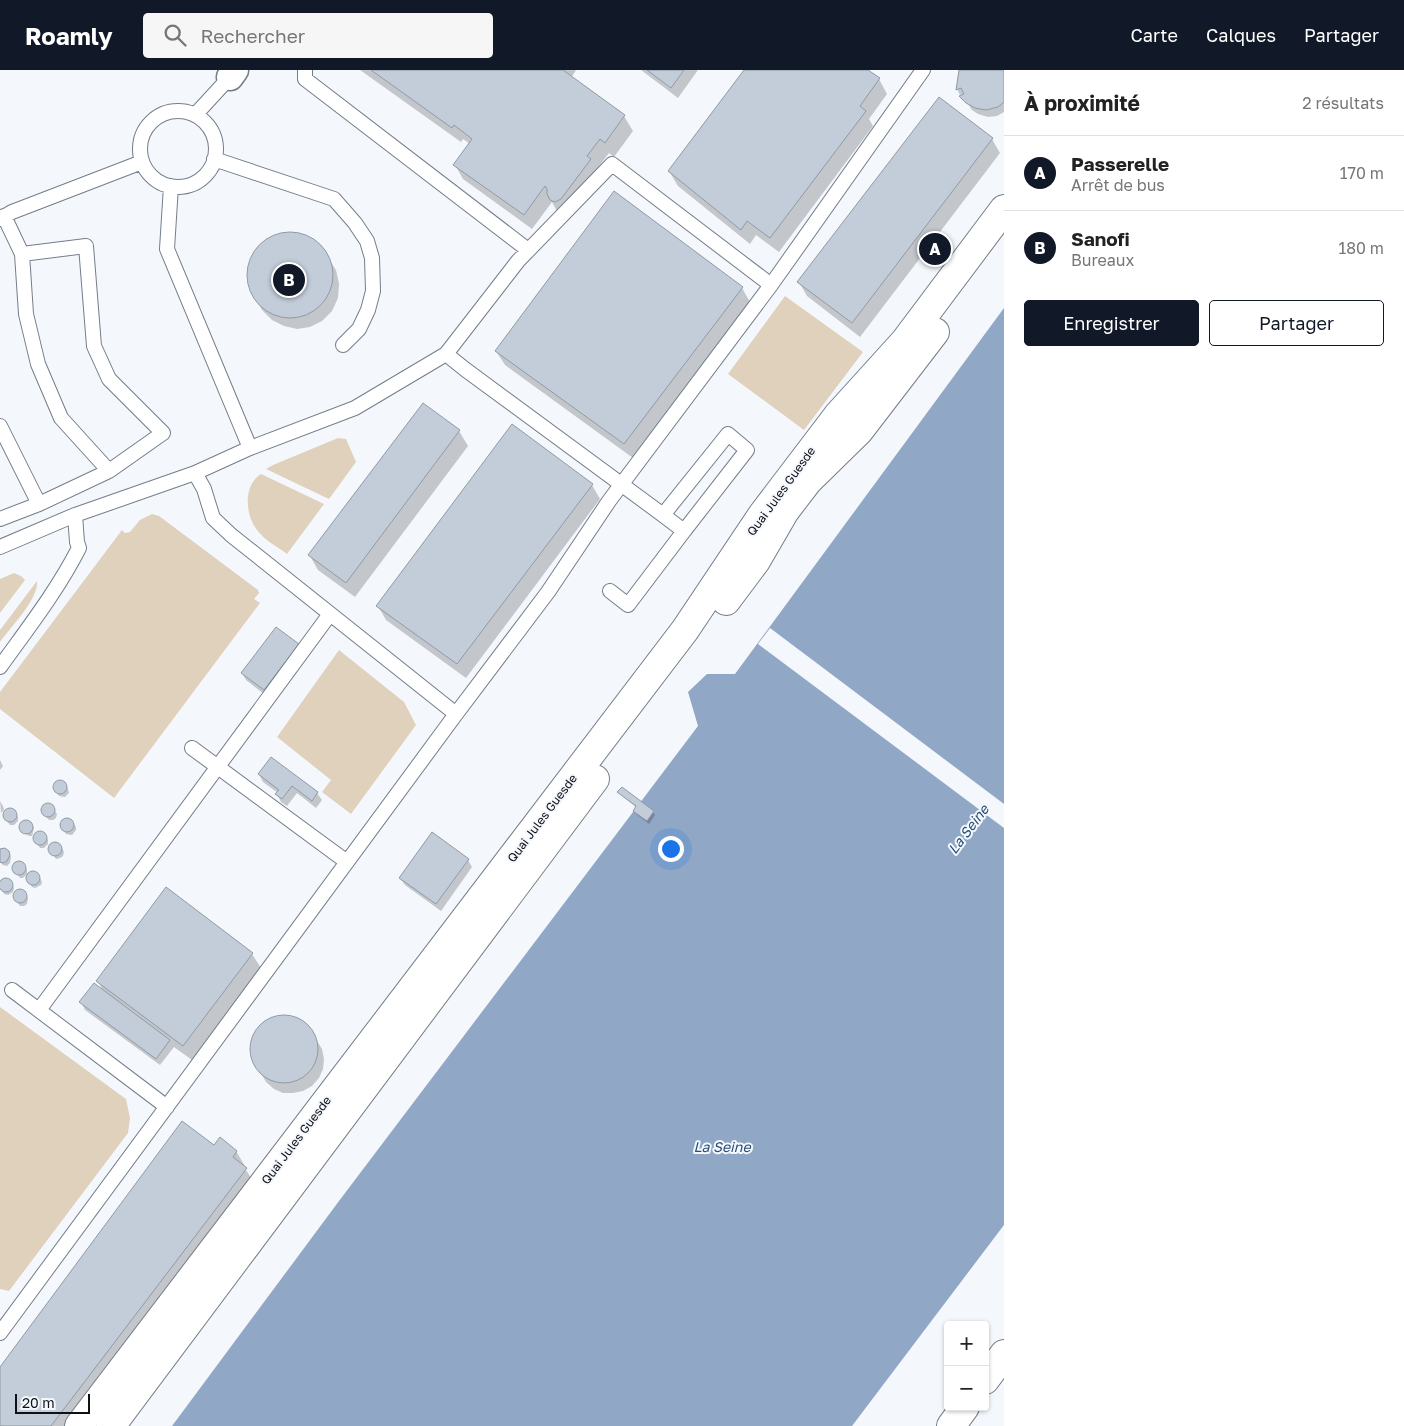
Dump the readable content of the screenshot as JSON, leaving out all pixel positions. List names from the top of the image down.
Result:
{
  "streets": {
    "main road": ["Quai Jules Guesde"]
  },
  "water": ["La Seine"],
  "scale_bar": "20 m",
  "page": {
    "header": "Roamly",
    "search": "Rechercher",
    "nav": ["Carte", "Calques", "Partager"],
    "heading": ["À proximité", "2 résultats"],
    "list": [
      {
        "mark": "A",
        "name": "Passerelle",
        "note": "Arrêt de bus",
        "value": "170 m"
      },
      {
        "mark": "B",
        "name": "Sanofi",
        "note": "Bureaux",
        "value": "180 m"
      }
    ],
    "pins": ["A", "B"],
    "buttons": ["Enregistrer", "Partager"],
    "map_buttons": ["+", "−"],
    "scale": "20 m"
  }
}
